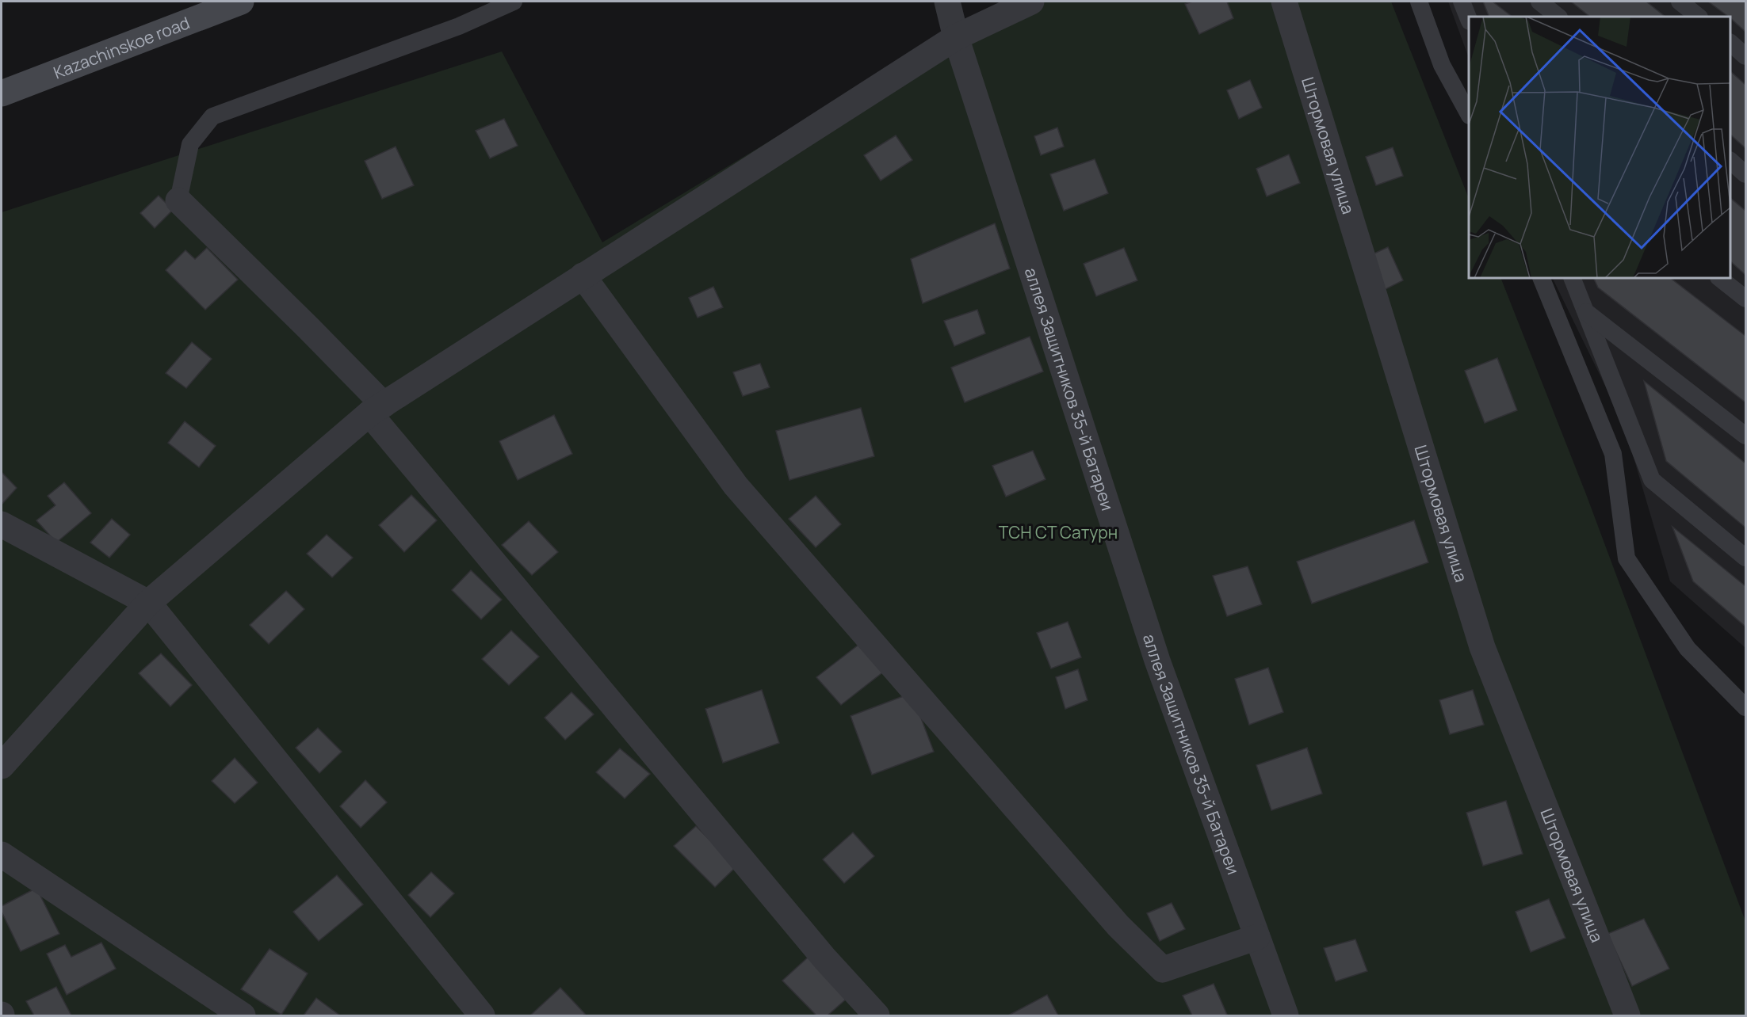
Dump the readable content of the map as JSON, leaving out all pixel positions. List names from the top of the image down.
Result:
{
  "streets": {
    "main road": ["Kazachinskoe road"],
    "street": ["Штормовая улица", "аллея Защитников 35-й Батареи"]
  },
  "parks": ["ТСН СТ Сатурн"]
}
